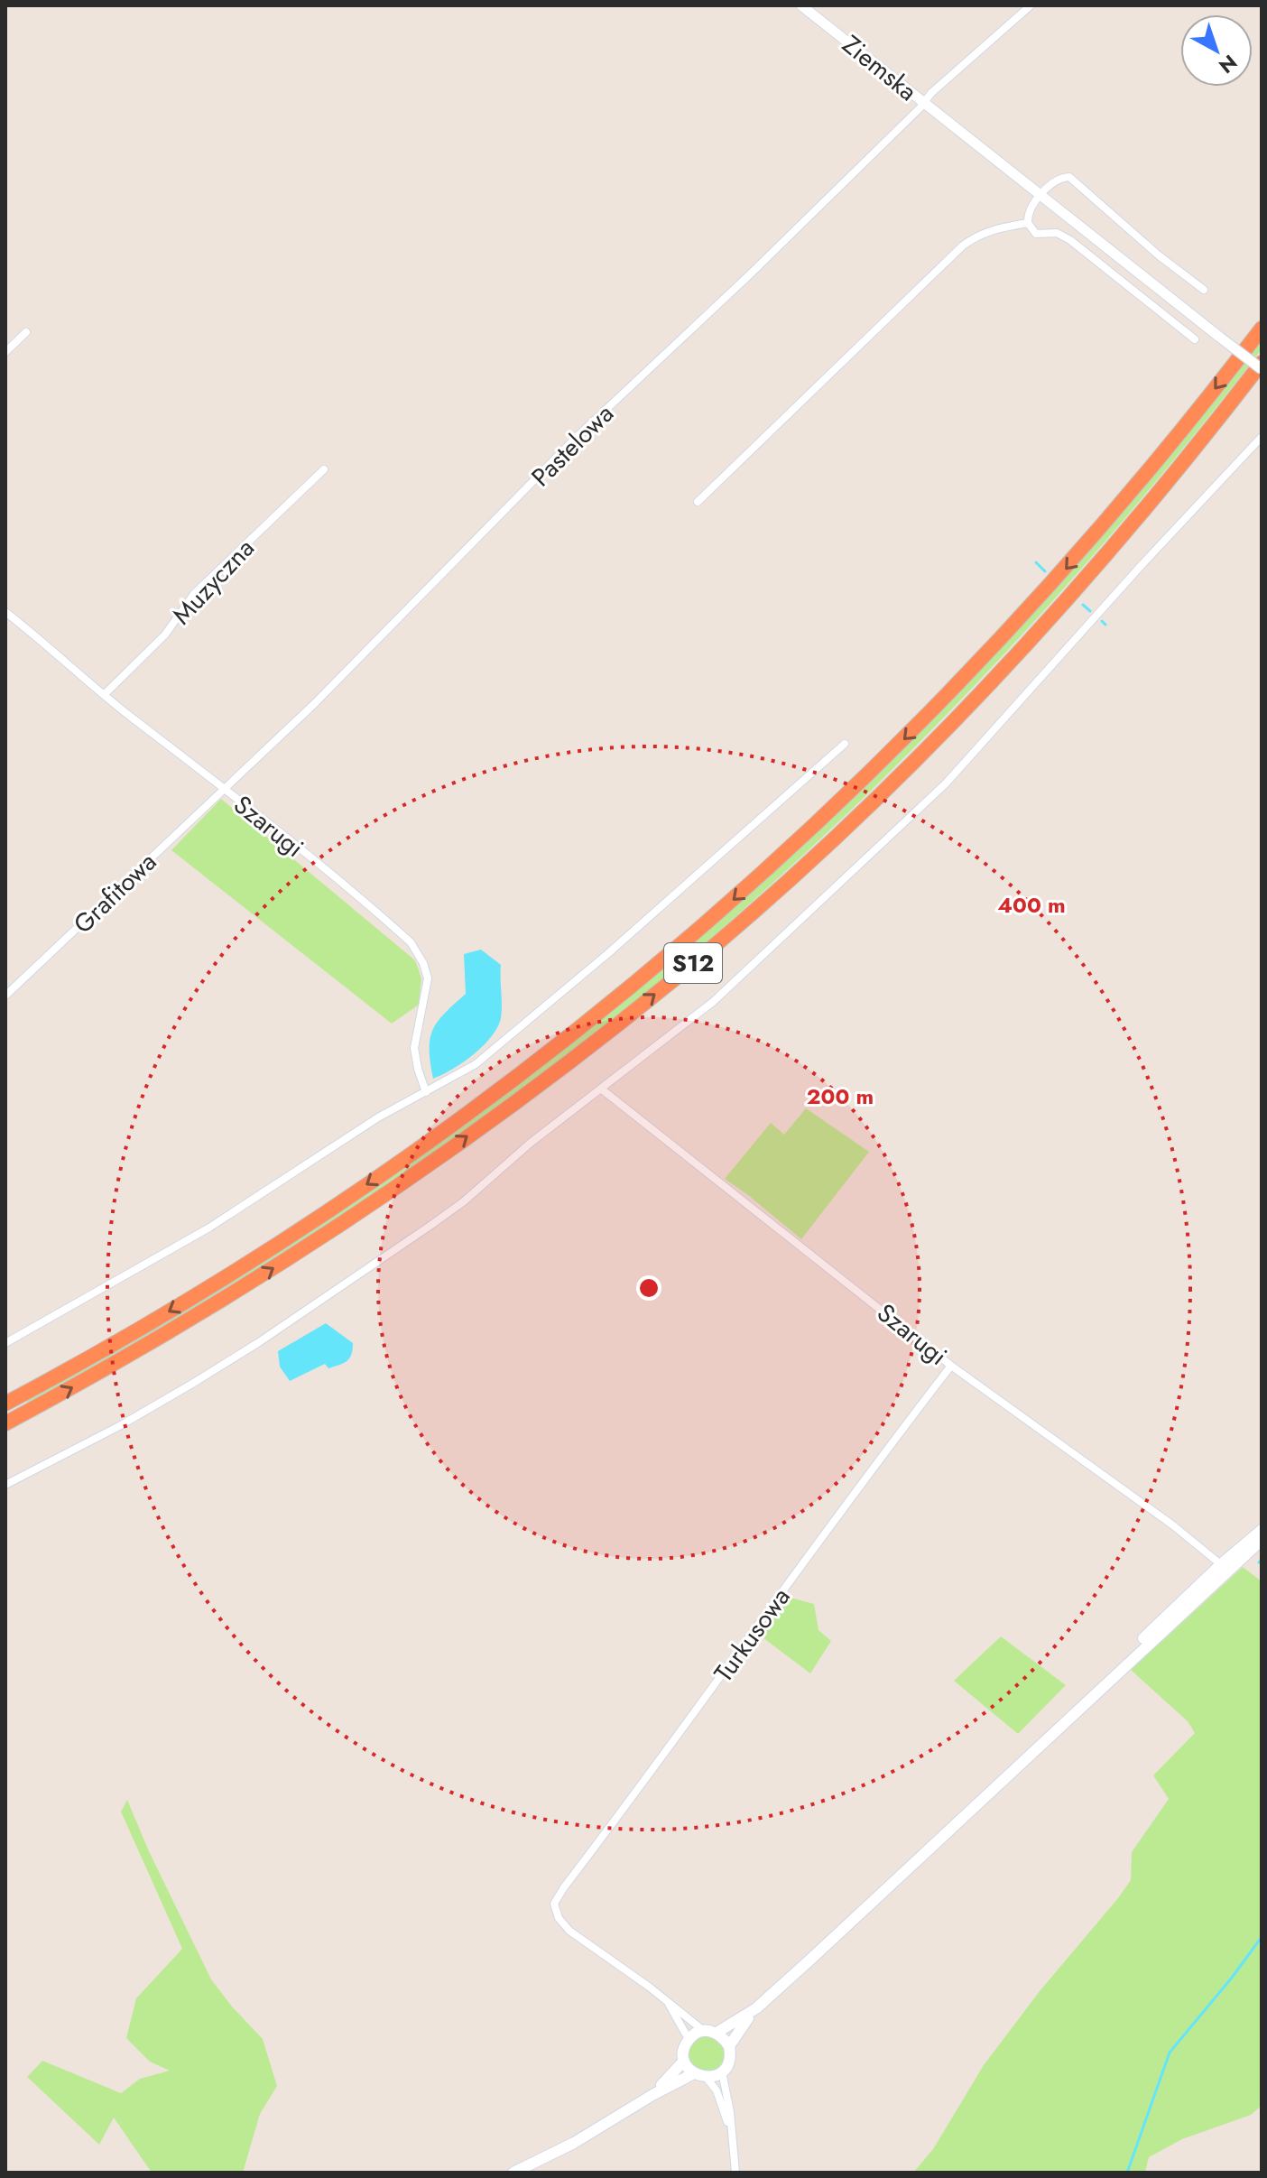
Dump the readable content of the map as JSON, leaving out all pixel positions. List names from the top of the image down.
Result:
{
  "streets": {
    "highway": ["S12"],
    "street": [
      "Ziemska",
      "Pastelowa",
      "Muzyczna",
      "Szarugi",
      "Grafitowa",
      "Turkusowa"
    ]
  },
  "crossings": [
    ["Ziemska", "Pastelowa"],
    ["Pastelowa", "Szarugi"],
    ["Pastelowa", "Grafitowa"],
    ["Muzyczna", "Szarugi"],
    ["Szarugi", "Grafitowa"],
    ["Szarugi", "Turkusowa"]
  ],
  "north": "bottom right",
  "rings": ["400 m", "200 m"]
}
